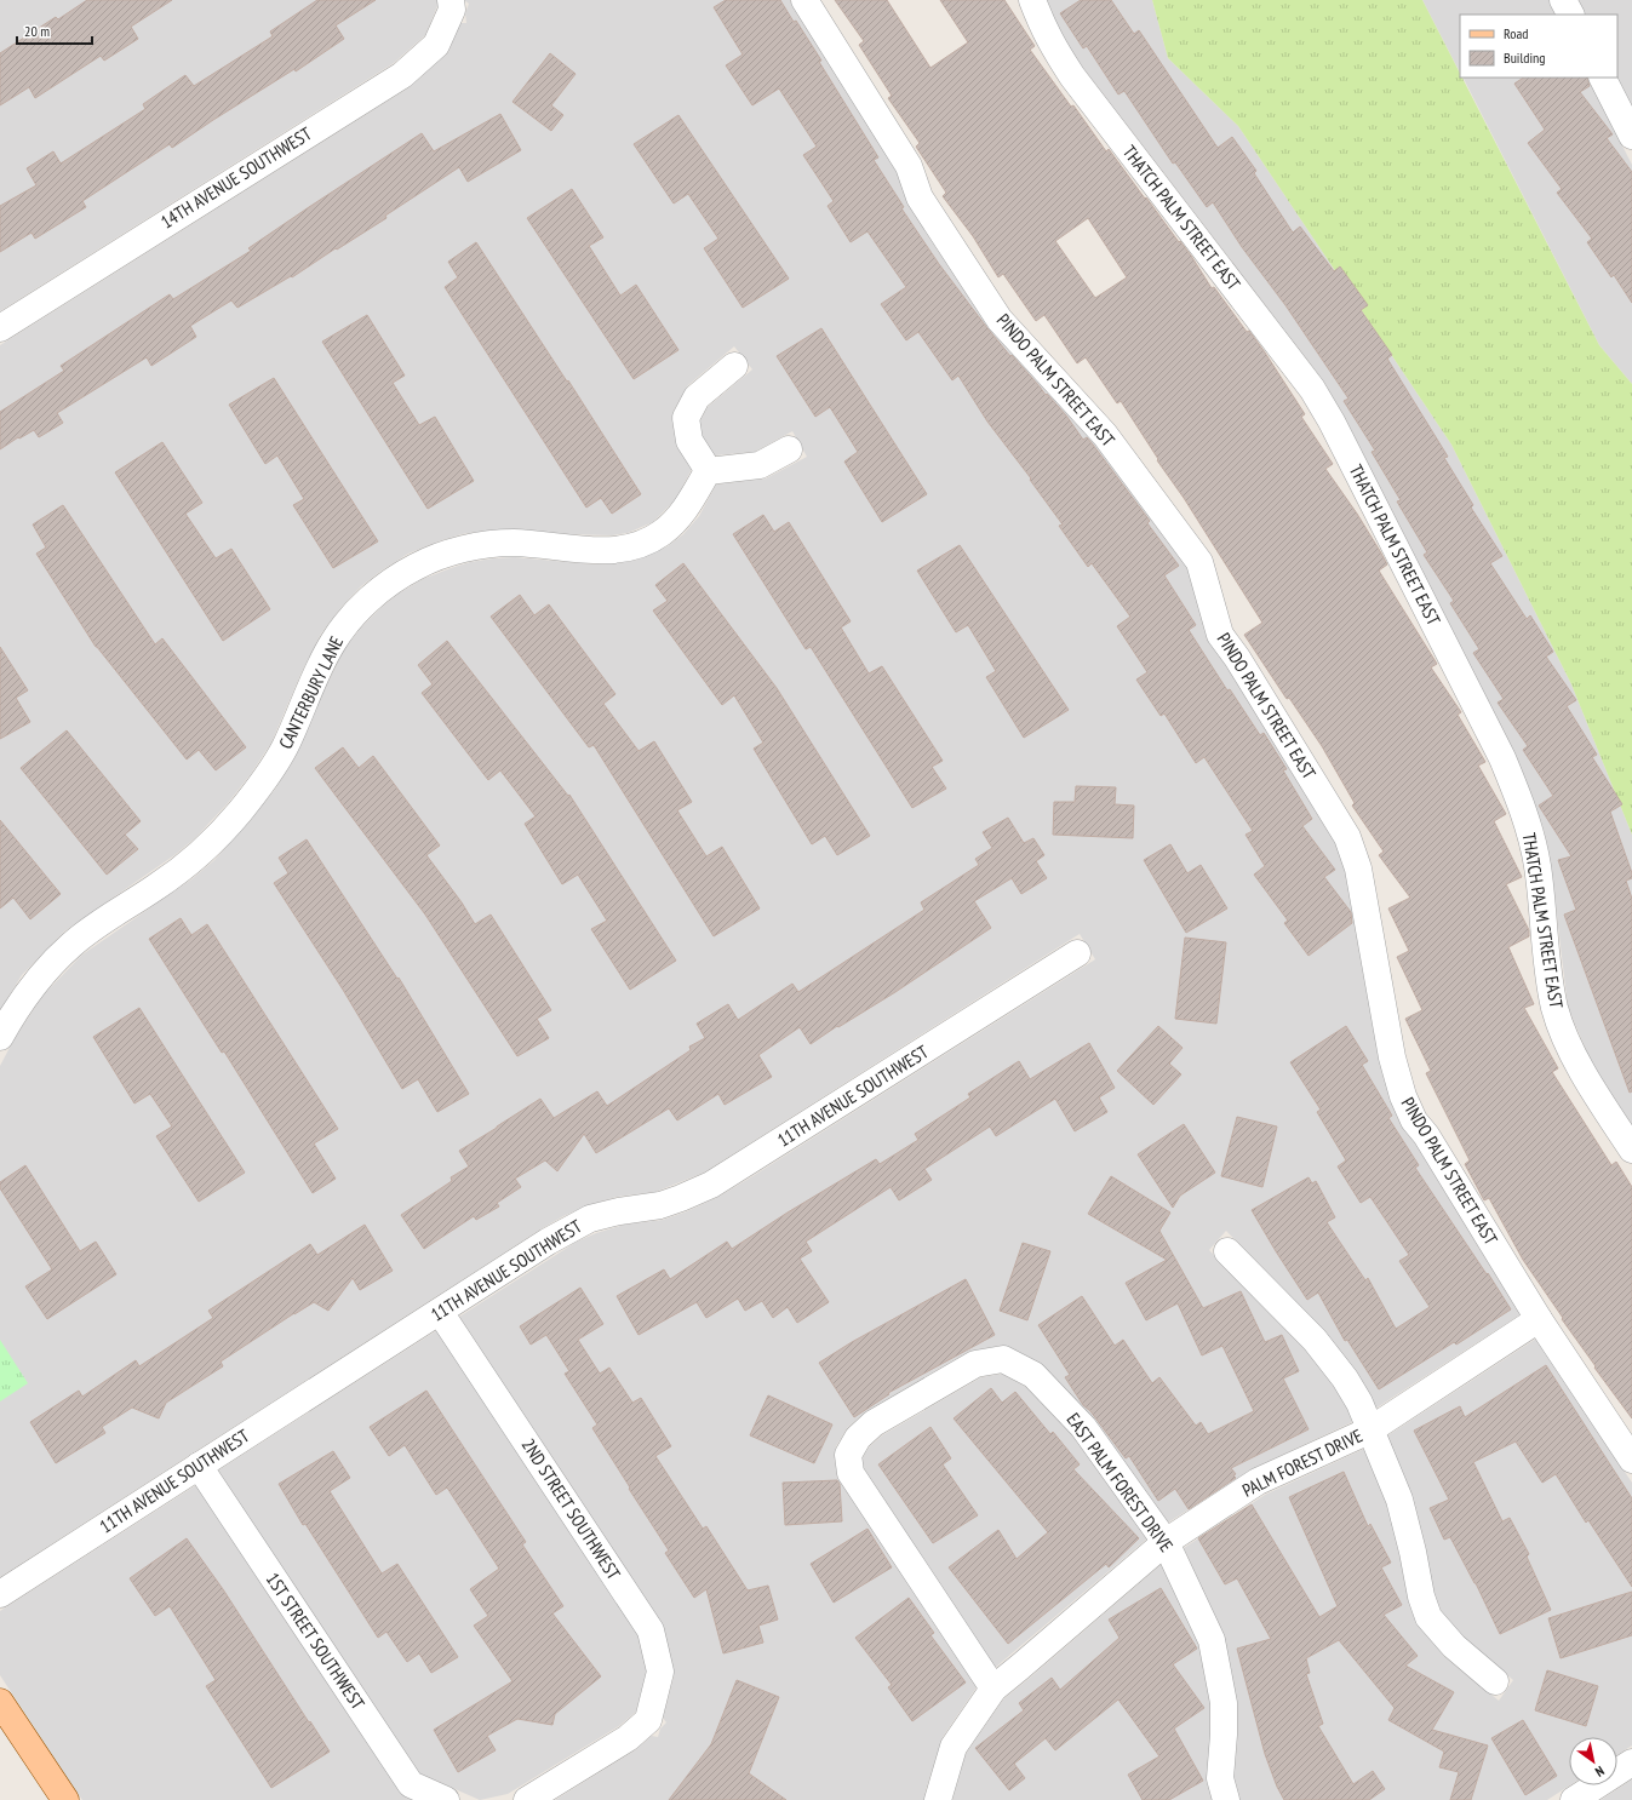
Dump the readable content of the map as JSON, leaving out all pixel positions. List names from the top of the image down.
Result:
{
  "streets": {
    "street": [
      "14TH AVENUE SOUTHWEST",
      "THATCH PALM STREET EAST",
      "PINDO PALM STREET EAST",
      "CANTERBURY LANE",
      "11TH AVENUE SOUTHWEST",
      "PALM FOREST DRIVE",
      "EAST PALM FOREST DRIVE",
      "2ND STREET SOUTHWEST",
      "1ST STREET SOUTHWEST"
    ]
  },
  "crossings": [
    ["PINDO PALM STREET EAST", "PALM FOREST DRIVE"],
    ["11TH AVENUE SOUTHWEST", "2ND STREET SOUTHWEST"],
    ["11TH AVENUE SOUTHWEST", "1ST STREET SOUTHWEST"],
    ["PALM FOREST DRIVE", "EAST PALM FOREST DRIVE"]
  ],
  "legend": ["Road", "Building"],
  "scale_bar": "20 m",
  "north": "bottom right"
}
